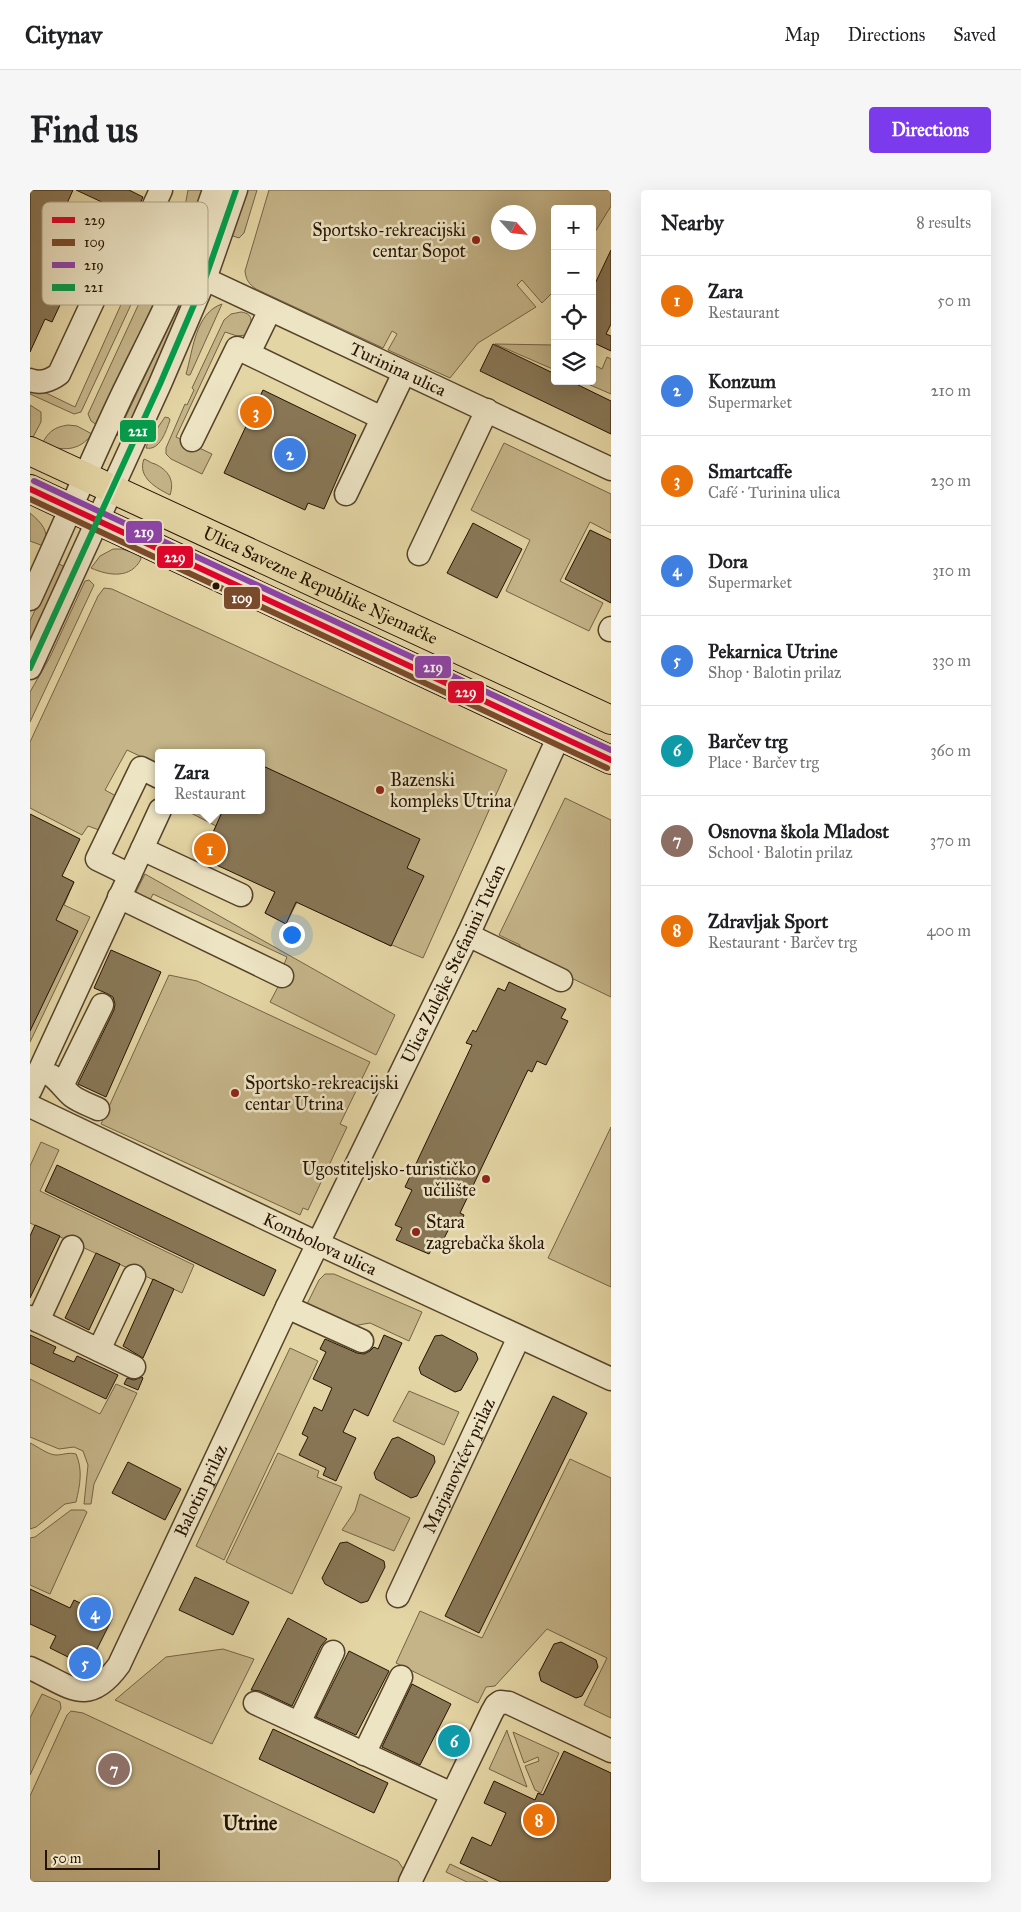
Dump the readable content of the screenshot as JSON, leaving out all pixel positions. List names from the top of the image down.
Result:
{
  "streets": {
    "main road": ["Ulica Savezne Republike Njemačke"],
    "street": [
      "Turinina ulica",
      "Ulica Zulejke Stefanini Tućan",
      "Kombolova ulica",
      "Marjanovićev prilaz",
      "Balotin prilaz"
    ]
  },
  "crossings": [
    ["Ulica Savezne Republike Njemačke", "Ulica Zulejke Stefanini Tućan"],
    ["Ulica Zulejke Stefanini Tućan", "Kombolova ulica"],
    ["Ulica Zulejke Stefanini Tućan", "Balotin prilaz"],
    ["Kombolova ulica", "Marjanovićev prilaz"],
    ["Kombolova ulica", "Balotin prilaz"]
  ],
  "districts": ["Utrine"],
  "places": [
    "Sportsko-rekreacijski centar Sopot",
    "Bazenski kompleks Utrina",
    "Sportsko-rekreacijski centar Utrina",
    "Ugostiteljsko-turističko učilište",
    "Stara zagrebačka škola"
  ],
  "lines": [
    "transit line 221",
    "transit line 219",
    "transit line 229",
    "transit line 109"
  ],
  "legend": [
    "229",
    "109",
    "219",
    "221"
  ],
  "scale_bar": "50 m",
  "north": "bottom right",
  "page": {
    "header": "Citynav",
    "nav": ["Map", "Directions", "Saved"],
    "buttons": "Directions",
    "title": "Find us",
    "heading": ["Nearby", "8 results"],
    "map_buttons": ["+", "−"],
    "list": [
      {
        "mark": "1",
        "name": "Zara",
        "note": "Restaurant",
        "value": "50 m"
      },
      {
        "mark": "2",
        "name": "Konzum",
        "note": "Supermarket",
        "value": "210 m"
      },
      {
        "mark": "3",
        "name": "Smartcaffe",
        "note": "Café · Turinina ulica",
        "value": "230 m"
      },
      {
        "mark": "4",
        "name": "Dora",
        "note": "Supermarket",
        "value": "310 m"
      },
      {
        "mark": "5",
        "name": "Pekarnica Utrine",
        "note": "Shop · Balotin prilaz",
        "value": "330 m"
      },
      {
        "mark": "6",
        "name": "Barčev trg",
        "note": "Place · Barčev trg",
        "value": "360 m"
      },
      {
        "mark": "7",
        "name": "Osnovna škola Mladost",
        "note": "School · Balotin prilaz",
        "value": "370 m"
      },
      {
        "mark": "8",
        "name": "Zdravljak Sport",
        "note": "Restaurant · Barčev trg",
        "value": "400 m"
      }
    ],
    "pins": [
      "3",
      "2",
      "1",
      "4",
      "5",
      "6",
      "7",
      "8"
    ],
    "popup": ["Zara", "Restaurant"],
    "scale": "50 m"
  }
}
